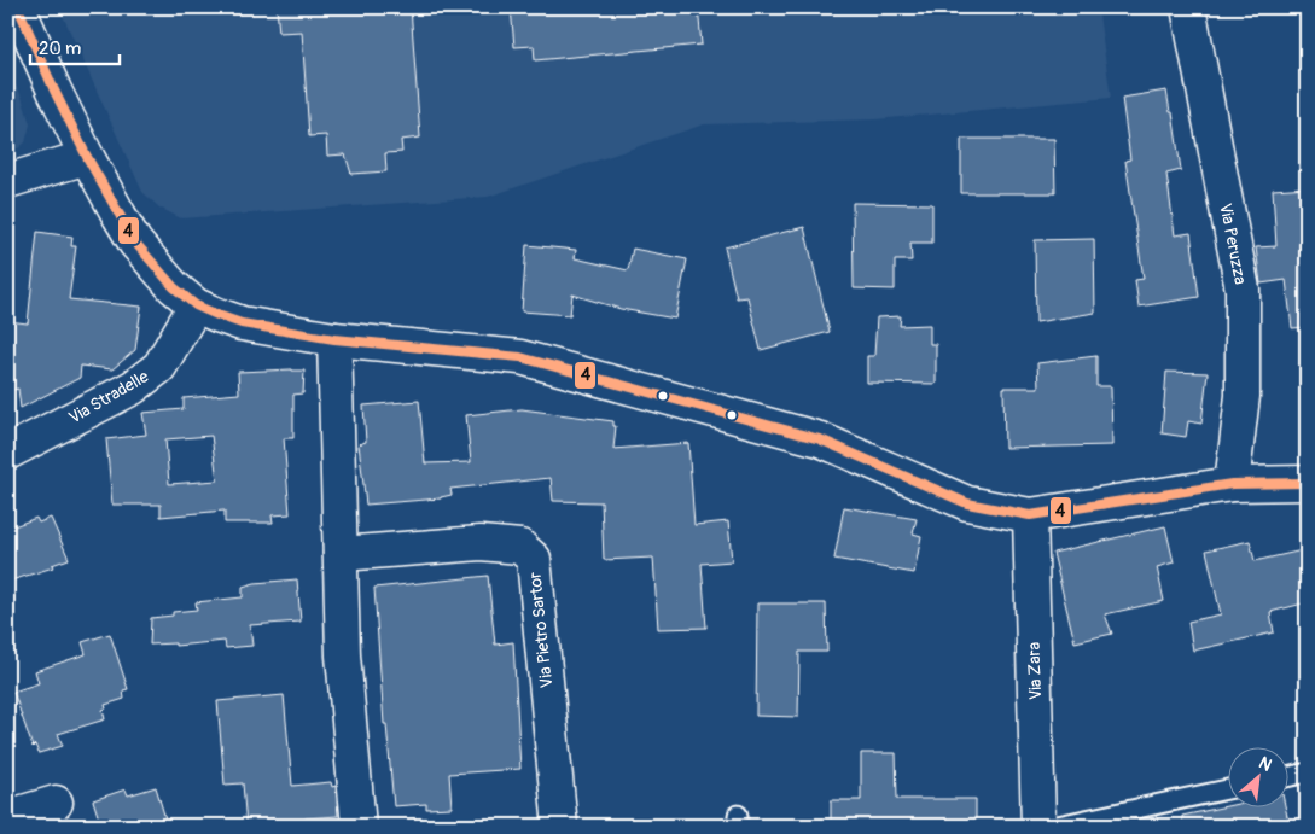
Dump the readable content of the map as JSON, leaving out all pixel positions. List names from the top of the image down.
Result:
{
  "streets": {
    "street": [
      "Via Peruzza",
      "Via Stradelle",
      "Via Pietro Sartor",
      "Via Zara"
    ]
  },
  "lines": ["transit line 4"],
  "scale_bar": "20 m",
  "north": "top right"
}
